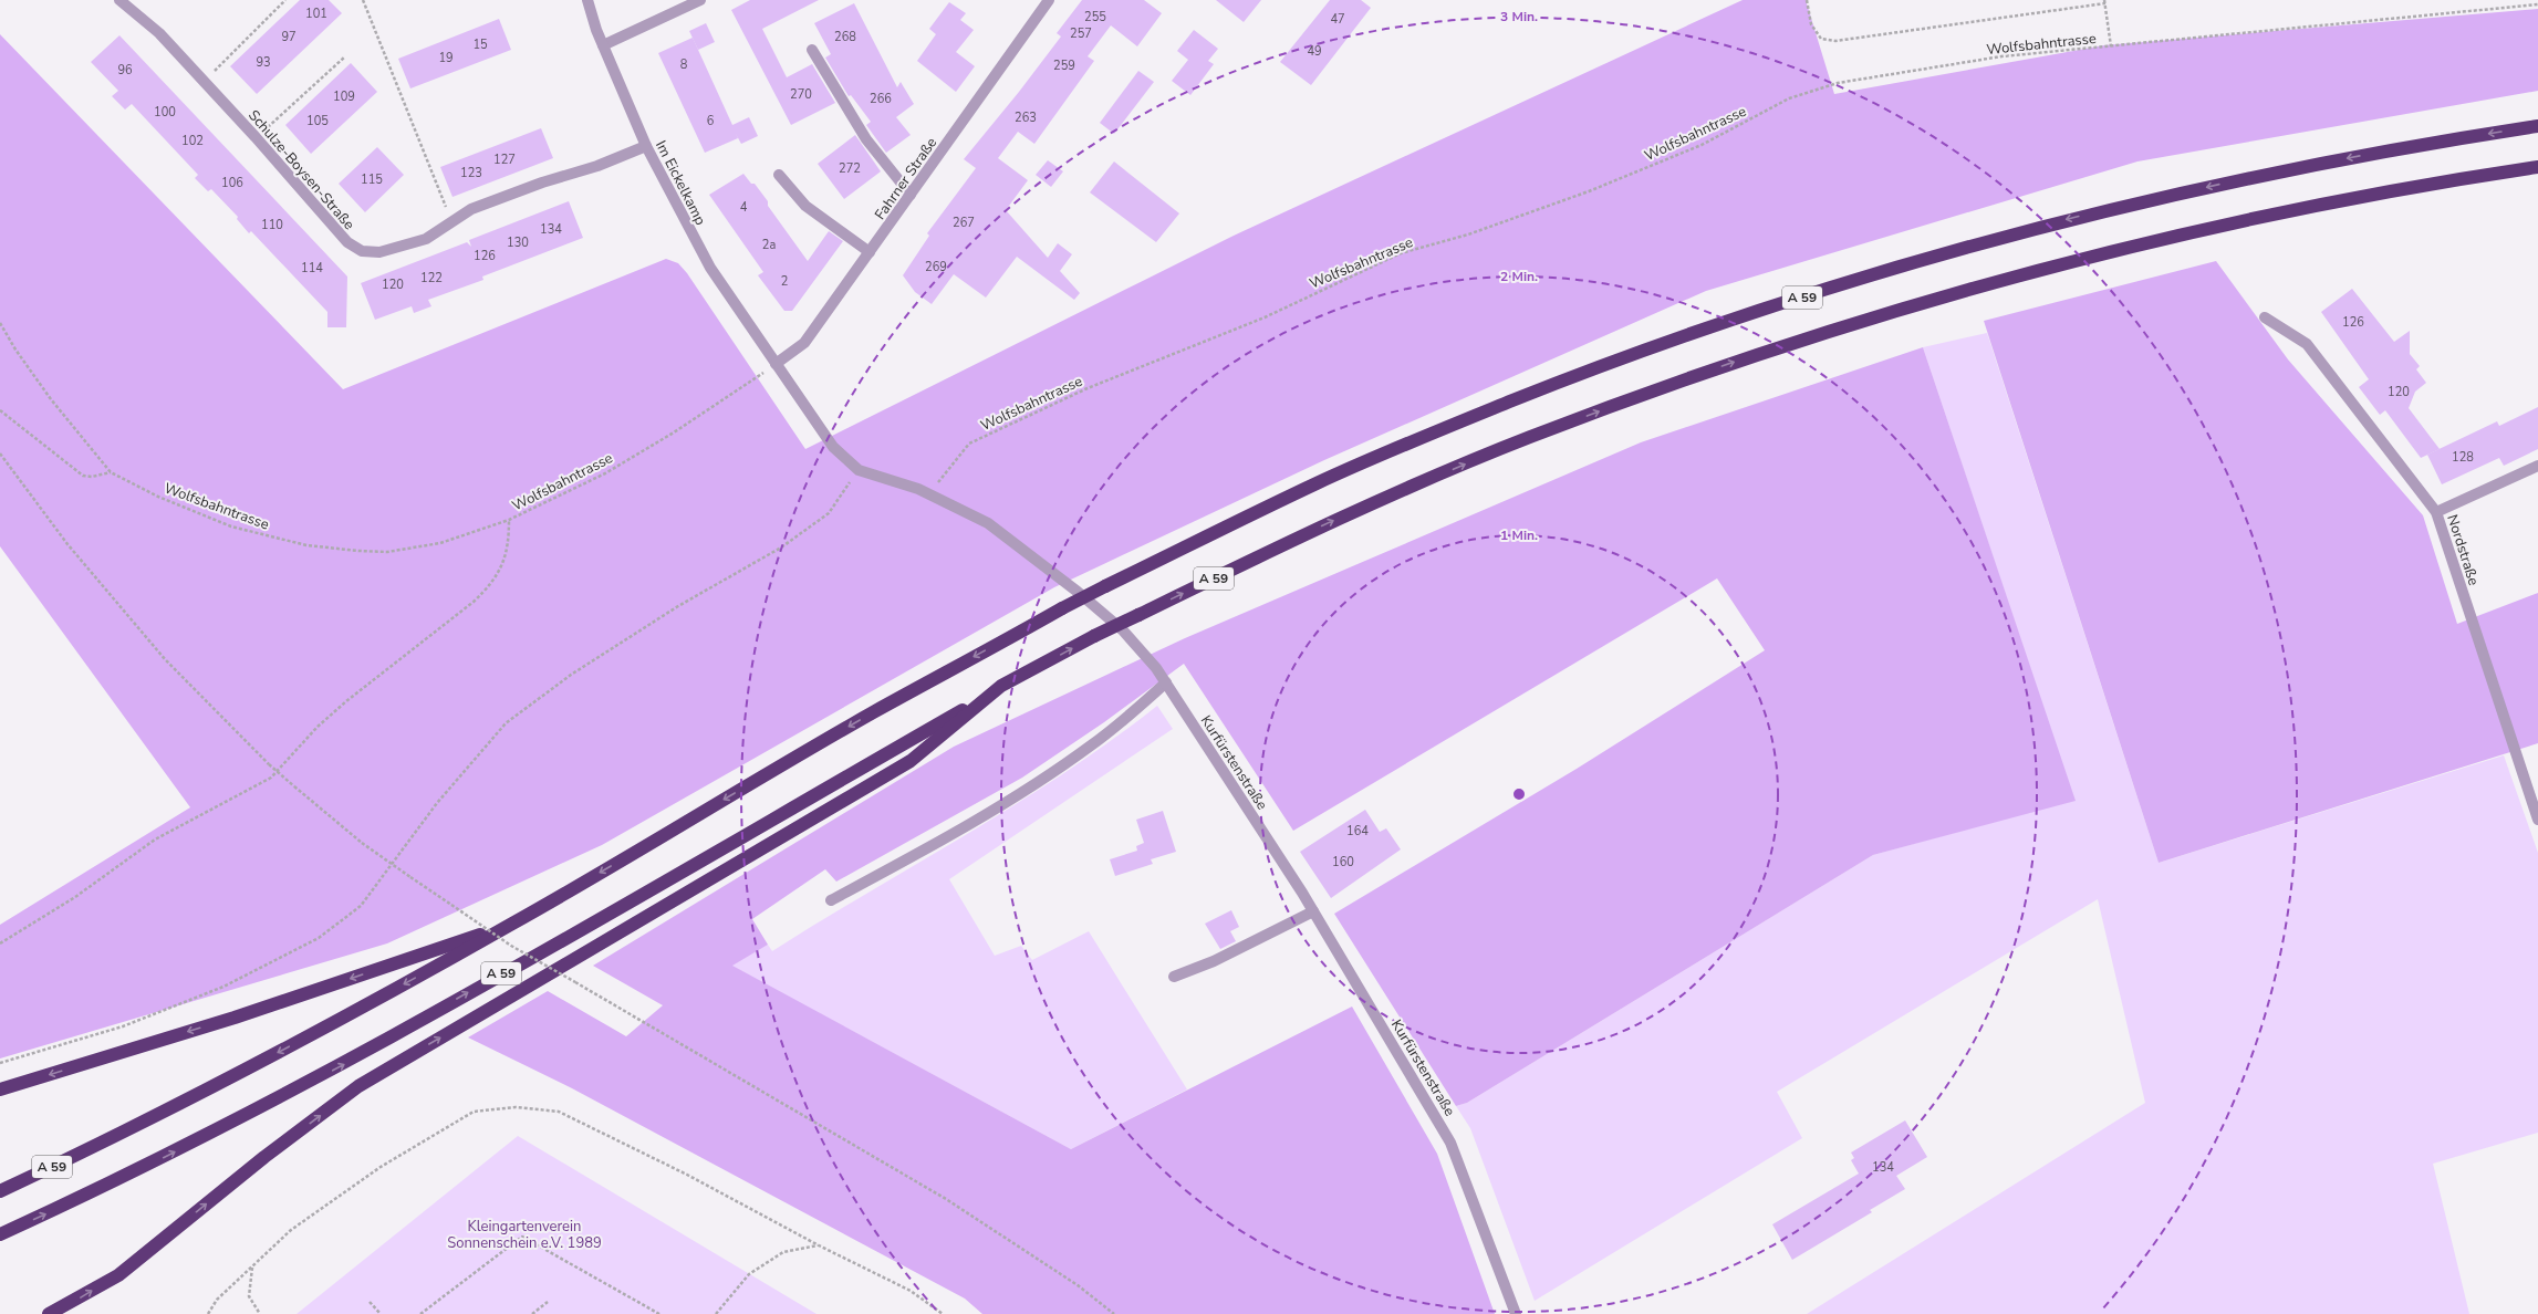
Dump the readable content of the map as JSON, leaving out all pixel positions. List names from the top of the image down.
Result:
{
  "streets": {
    "highway": ["A 59"],
    "street": [
      "Schulze-Boysen-Straße",
      "Fahrner Straße",
      "Im Eickelkamp",
      "Nordstraße",
      "Kurfürstenstraße"
    ],
    "path": ["Wolfsbahntrasse"]
  },
  "crossings": [
    ["Wolfsbahntrasse", "Fahrner Straße"],
    ["Wolfsbahntrasse", "Im Eickelkamp"],
    ["Wolfsbahntrasse", "Kurfürstenstraße"],
    ["Schulze-Boysen-Straße", "Im Eickelkamp"],
    ["Fahrner Straße", "Im Eickelkamp"],
    ["Fahrner Straße", "Kurfürstenstraße"],
    ["Im Eickelkamp", "Kurfürstenstraße"]
  ],
  "parks": ["Kleingartenverein Sonnenschein e.V. 1989"],
  "house_numbers": [
    "101",
    "255",
    "47",
    "257",
    "97",
    "268",
    "15",
    "49",
    "19",
    "93",
    "8",
    "259",
    "96",
    "270",
    "109",
    "266",
    "100",
    "263",
    "105",
    "6",
    "102",
    "127",
    "272",
    "123",
    "115",
    "106",
    "4",
    "267",
    "110",
    "134",
    "130",
    "2a",
    "126",
    "269",
    "114",
    "122",
    "2",
    "120",
    "126",
    "120",
    "128",
    "164",
    "160",
    "134"
  ],
  "rings": ["3 Min.", "2 Min.", "1 Min."]
}
